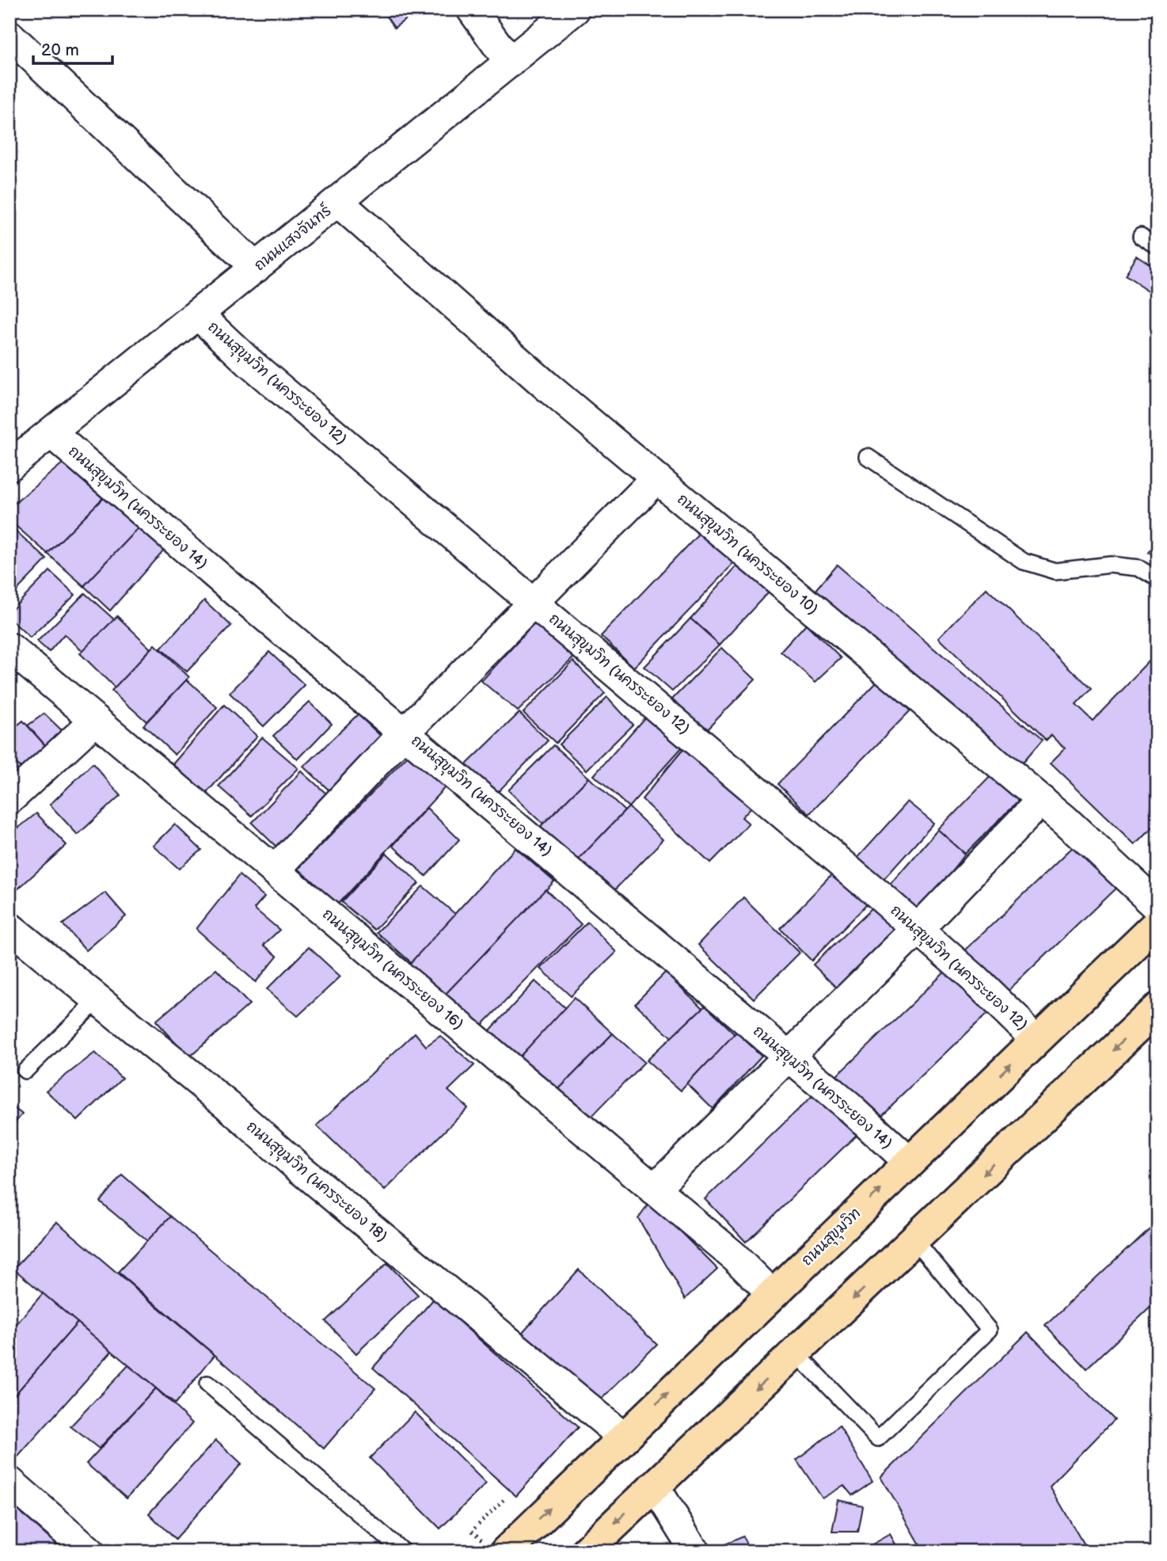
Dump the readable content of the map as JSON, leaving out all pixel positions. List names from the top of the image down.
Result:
{
  "streets": {
    "main road": ["ถนนสุขุมวิท"],
    "street": [
      "ถนนแสงจันทร์",
      "ถนนสุขุมวิท (นครระยอง 12)",
      "ถนนสุขุมวิท (นครระยอง 14)",
      "ถนนสุขุมวิท (นครระยอง 10)",
      "ถนนสุขุมวิท (นครระยอง 16)",
      "ถนนสุขุมวิท (นครระยอง 18)"
    ]
  },
  "crossings": [
    ["ถนนแสงจันทร์", "ถนนสุขุมวิท (นครระยอง 12)"],
    ["ถนนแสงจันทร์", "ถนนสุขุมวิท (นครระยอง 14)"],
    ["ถนนแสงจันทร์", "ถนนสุขุมวิท (นครระยอง 10)"],
    ["ถนนสุขุมวิท (นครระยอง 12)", "ถนนสุขุมวิท"],
    ["ถนนสุขุมวิท (นครระยอง 14)", "ถนนสุขุมวิท"],
    ["ถนนสุขุมวิท (นครระยอง 16)", "ถนนสุขุมวิท"],
    ["ถนนสุขุมวิท (นครระยอง 18)", "ถนนสุขุมวิท"]
  ],
  "scale_bar": "20 m"
}
